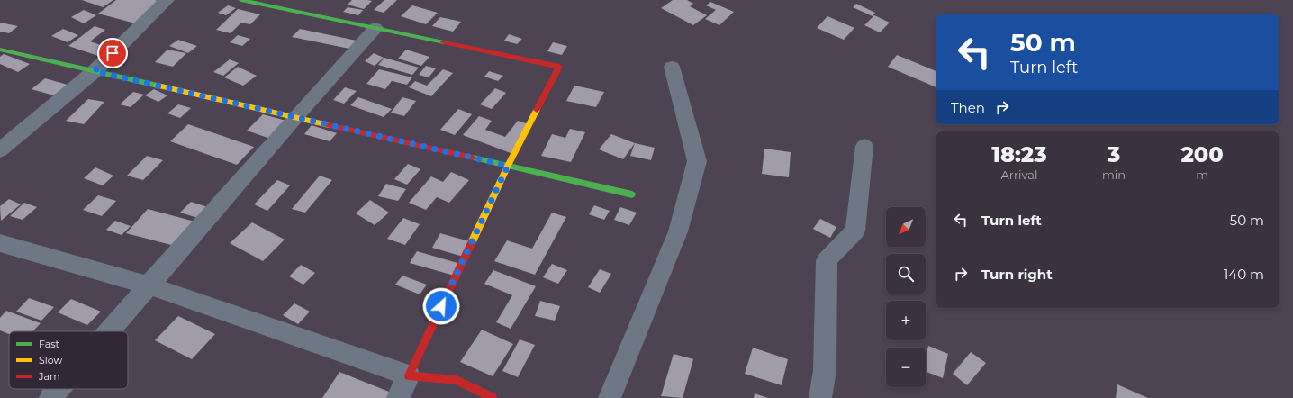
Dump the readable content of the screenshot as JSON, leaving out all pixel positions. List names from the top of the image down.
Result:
{
  "legend": ["Fast", "Slow", "Jam"],
  "north": "bottom left",
  "page": {
    "turn": ["50 m", "Turn left"],
    "then": "Then",
    "eta": [
      "18:23",
      "Arrival",
      "3",
      "min",
      "200",
      "m"
    ],
    "list": [
      {
        "name": "Turn left",
        "value": "50 m"
      },
      {
        "name": "Turn right",
        "value": "140 m"
      }
    ],
    "map_buttons": ["+", "−"]
  }
}
